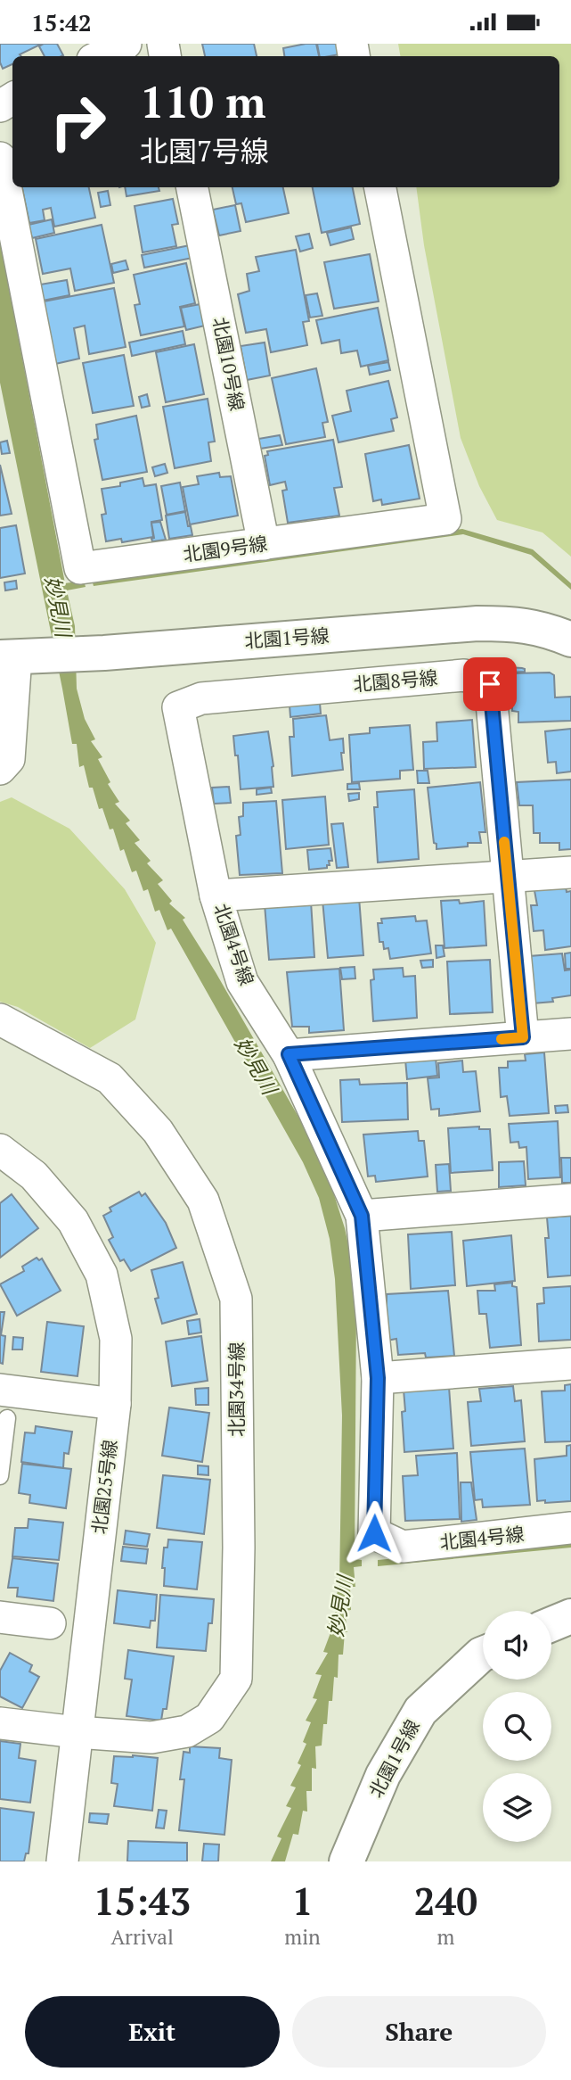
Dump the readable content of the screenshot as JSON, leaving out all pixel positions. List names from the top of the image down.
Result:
{
  "streets": {
    "street": [
      "北園10号線",
      "北園9号線",
      "北園1号線",
      "北園8号線",
      "北園4号線",
      "北園34号線",
      "北園25号線"
    ]
  },
  "crossings": [
    ["北園10号線", "北園9号線"],
    ["北園8号線", "北園4号線"],
    ["北園34号線", "北園25号線"]
  ],
  "water": ["妙見川"],
  "page": {
    "status": "15:42",
    "turn": ["110 m", "北園7号線"],
    "eta": [
      "15:43",
      "Arrival",
      "1",
      "min",
      "240",
      "m"
    ],
    "buttons": ["Exit", "Share"]
  }
}
